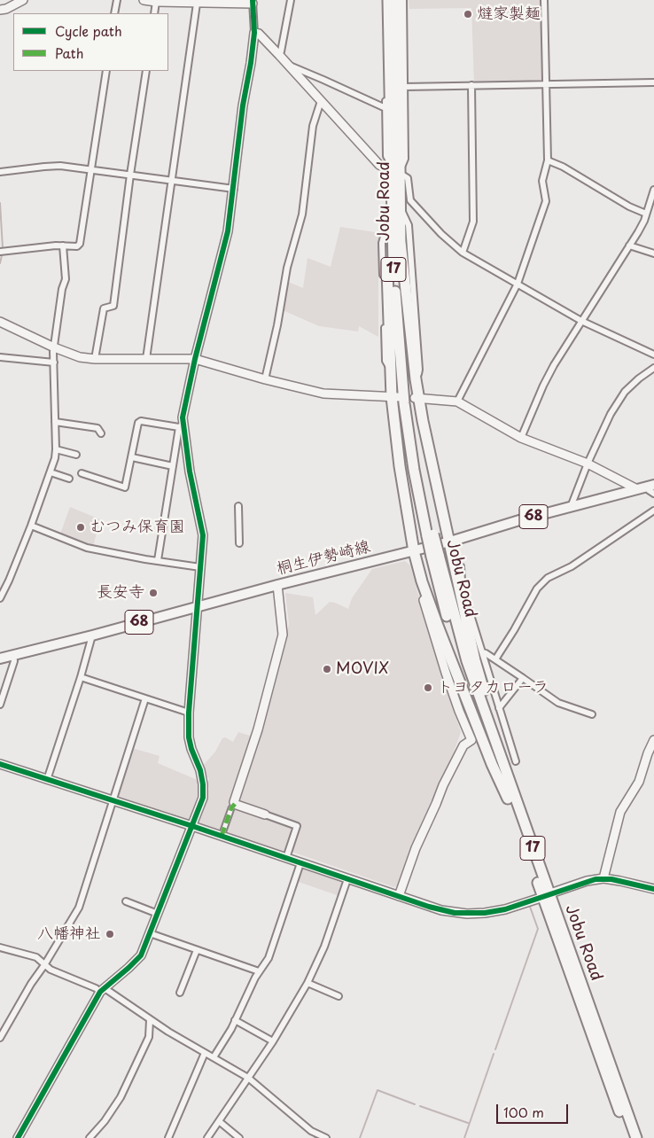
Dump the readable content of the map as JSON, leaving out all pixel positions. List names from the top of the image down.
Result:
{
  "streets": {
    "highway": ["Jobu Road", "17"],
    "main road": ["68", "桐生伊勢崎線"]
  },
  "places": [
    "燵家製麺",
    "むつみ保育園",
    "長安寺",
    "MOVIX",
    "トヨタカローラ",
    "八幡神社"
  ],
  "legend": ["Cycle path", "Path"],
  "scale_bar": "100 m"
}
